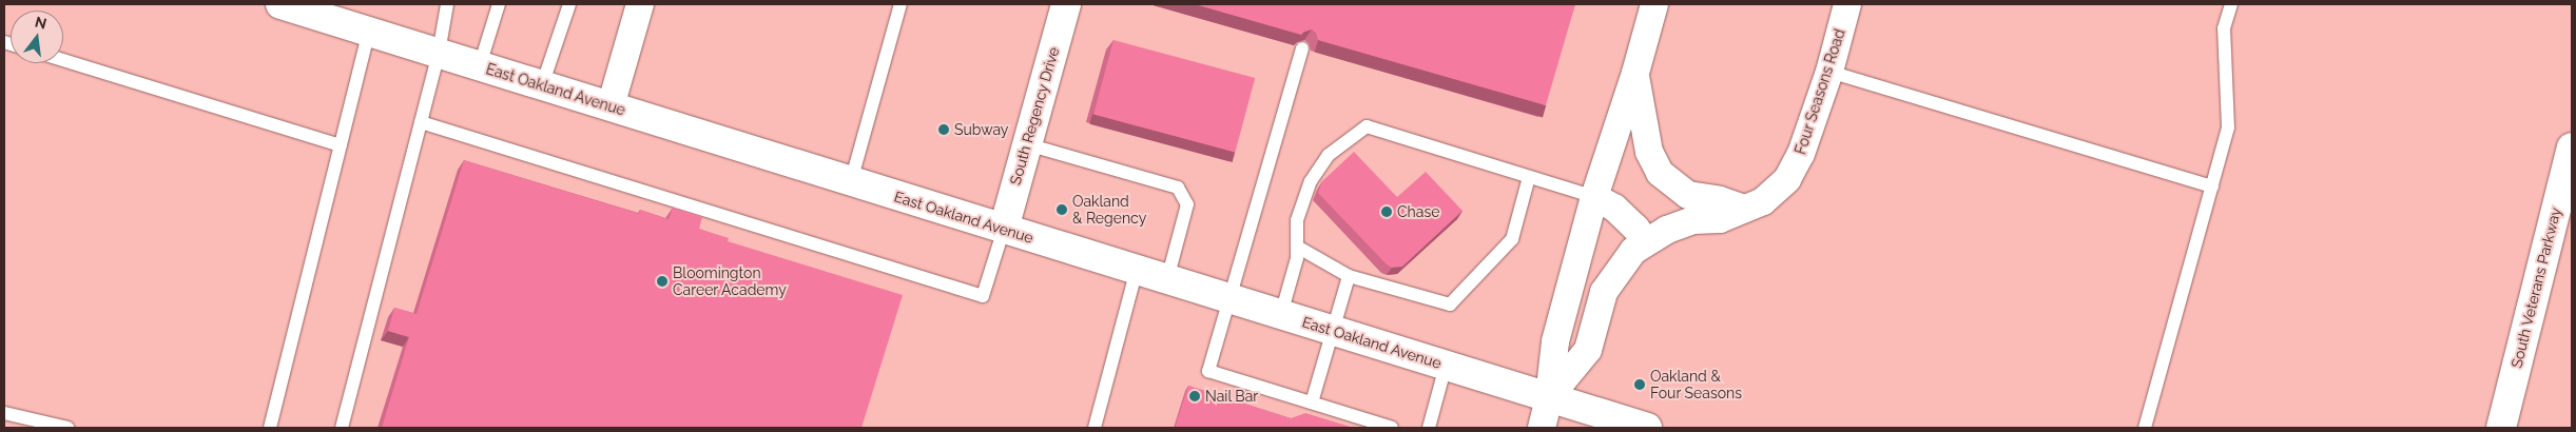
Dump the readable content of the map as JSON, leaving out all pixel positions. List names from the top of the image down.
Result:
{
  "streets": {
    "main road": ["East Oakland Avenue", "South Regency Drive", "South Veterans Parkway"],
    "street": ["Four Seasons Road"]
  },
  "crossings": [
    ["East Oakland Avenue", "Four Seasons Road"],
    ["East Oakland Avenue", "South Regency Drive"]
  ],
  "places": [
    "Subway",
    "Oakland & Regency",
    "Chase",
    "Bloomington Career Academy",
    "Oakland & Four Seasons",
    "Nail Bar"
  ],
  "north": "top"
}
